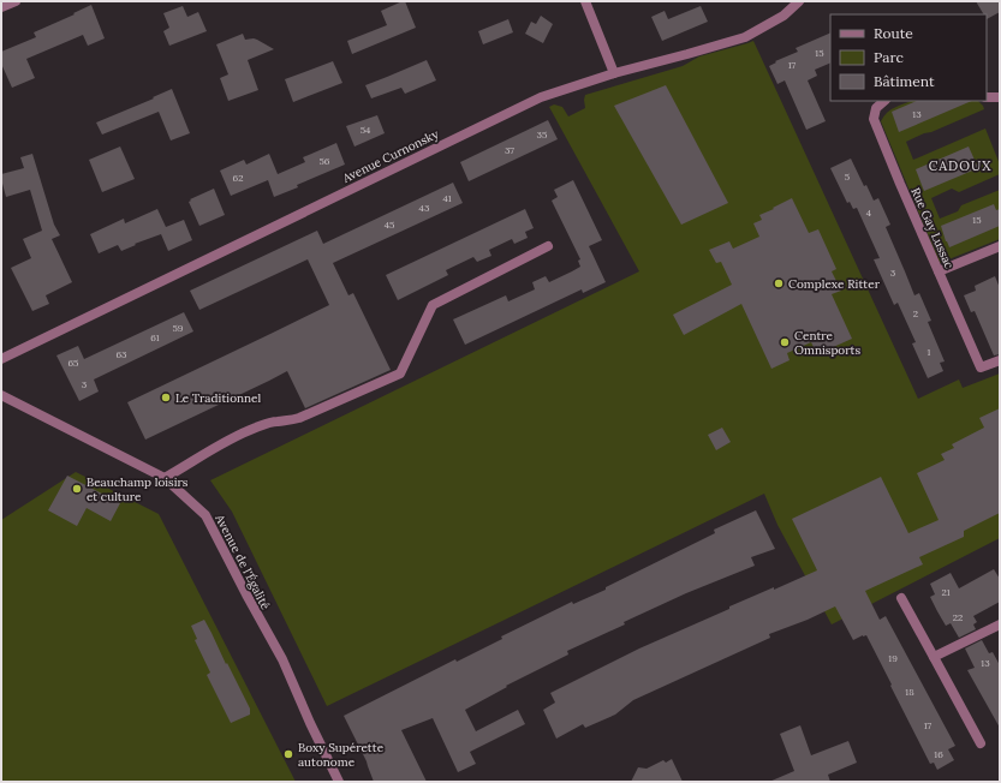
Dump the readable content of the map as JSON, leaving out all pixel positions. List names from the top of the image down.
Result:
{
  "streets": {
    "street": ["Avenue Curnonsky", "Rue Gay Lussac", "Avenue de l'Égalité"]
  },
  "districts": ["CADOUX"],
  "places": [
    "Complexe Ritter",
    "Centre Omnisports",
    "Le Traditionnel",
    "Beauchamp loisirs et culture",
    "Boxy Supérette autonome"
  ],
  "house_numbers": [
    "15",
    "17",
    "13",
    "54",
    "35",
    "37",
    "56",
    "5",
    "62",
    "41",
    "43",
    "4",
    "15",
    "45",
    "3",
    "2",
    "59",
    "61",
    "1",
    "63",
    "65",
    "3",
    "21",
    "22",
    "19",
    "13",
    "18",
    "17",
    "16"
  ],
  "legend": ["Route", "Parc", "Bâtiment"]
}
